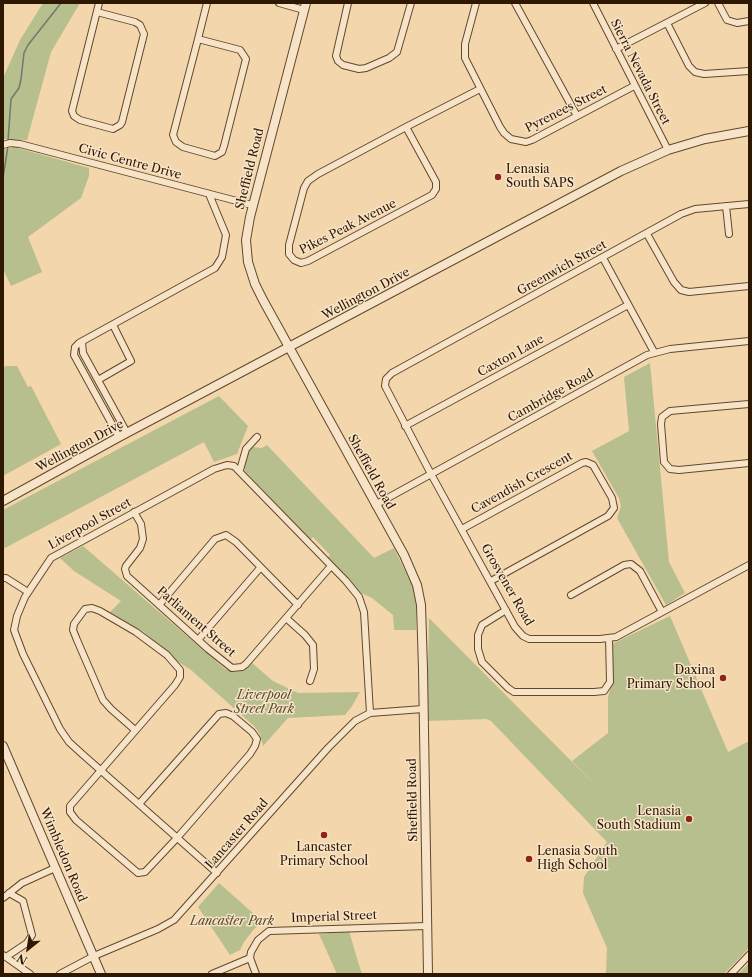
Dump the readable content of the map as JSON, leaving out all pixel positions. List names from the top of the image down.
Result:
{
  "streets": {
    "street": [
      "Sierra Nevada Street",
      "Pyrenees Street",
      "Civic Centre Drive",
      "Sheffield Road",
      "Pikes Peak Avenue",
      "Greenwich Street",
      "Wellington Drive",
      "Caxton Lane",
      "Cambridge Road",
      "Cavendish Crescent",
      "Liverpool Street",
      "Grosvener Road",
      "Parliament Street",
      "Lancaster Road",
      "Wimbledon Road",
      "Imperial Street"
    ]
  },
  "crossings": [
    ["Sierra Nevada Street", "Pyrenees Street"],
    ["Sierra Nevada Street", "Wellington Drive"],
    ["Pyrenees Street", "Pikes Peak Avenue"],
    ["Civic Centre Drive", "Sheffield Road"],
    ["Sheffield Road", "Wellington Drive"],
    ["Sheffield Road", "Cambridge Road"],
    ["Sheffield Road", "Lancaster Road"],
    ["Sheffield Road", "Imperial Street"],
    ["Greenwich Street", "Grosvener Road"],
    ["Caxton Lane", "Grosvener Road"],
    ["Cambridge Road", "Grosvener Road"],
    ["Cavendish Crescent", "Grosvener Road"],
    ["Liverpool Street", "Parliament Street"],
    ["Liverpool Street", "Lancaster Road"],
    ["Lancaster Road", "Wimbledon Road"]
  ],
  "parks": ["Liverpool Street Park", "Lancaster Park"],
  "places": [
    "Lenasia South SAPS",
    "Daxina Primary School",
    "Lenasia South Stadium",
    "Lancaster Primary School",
    "Lenasia South High School"
  ],
  "north": "bottom left"
}
